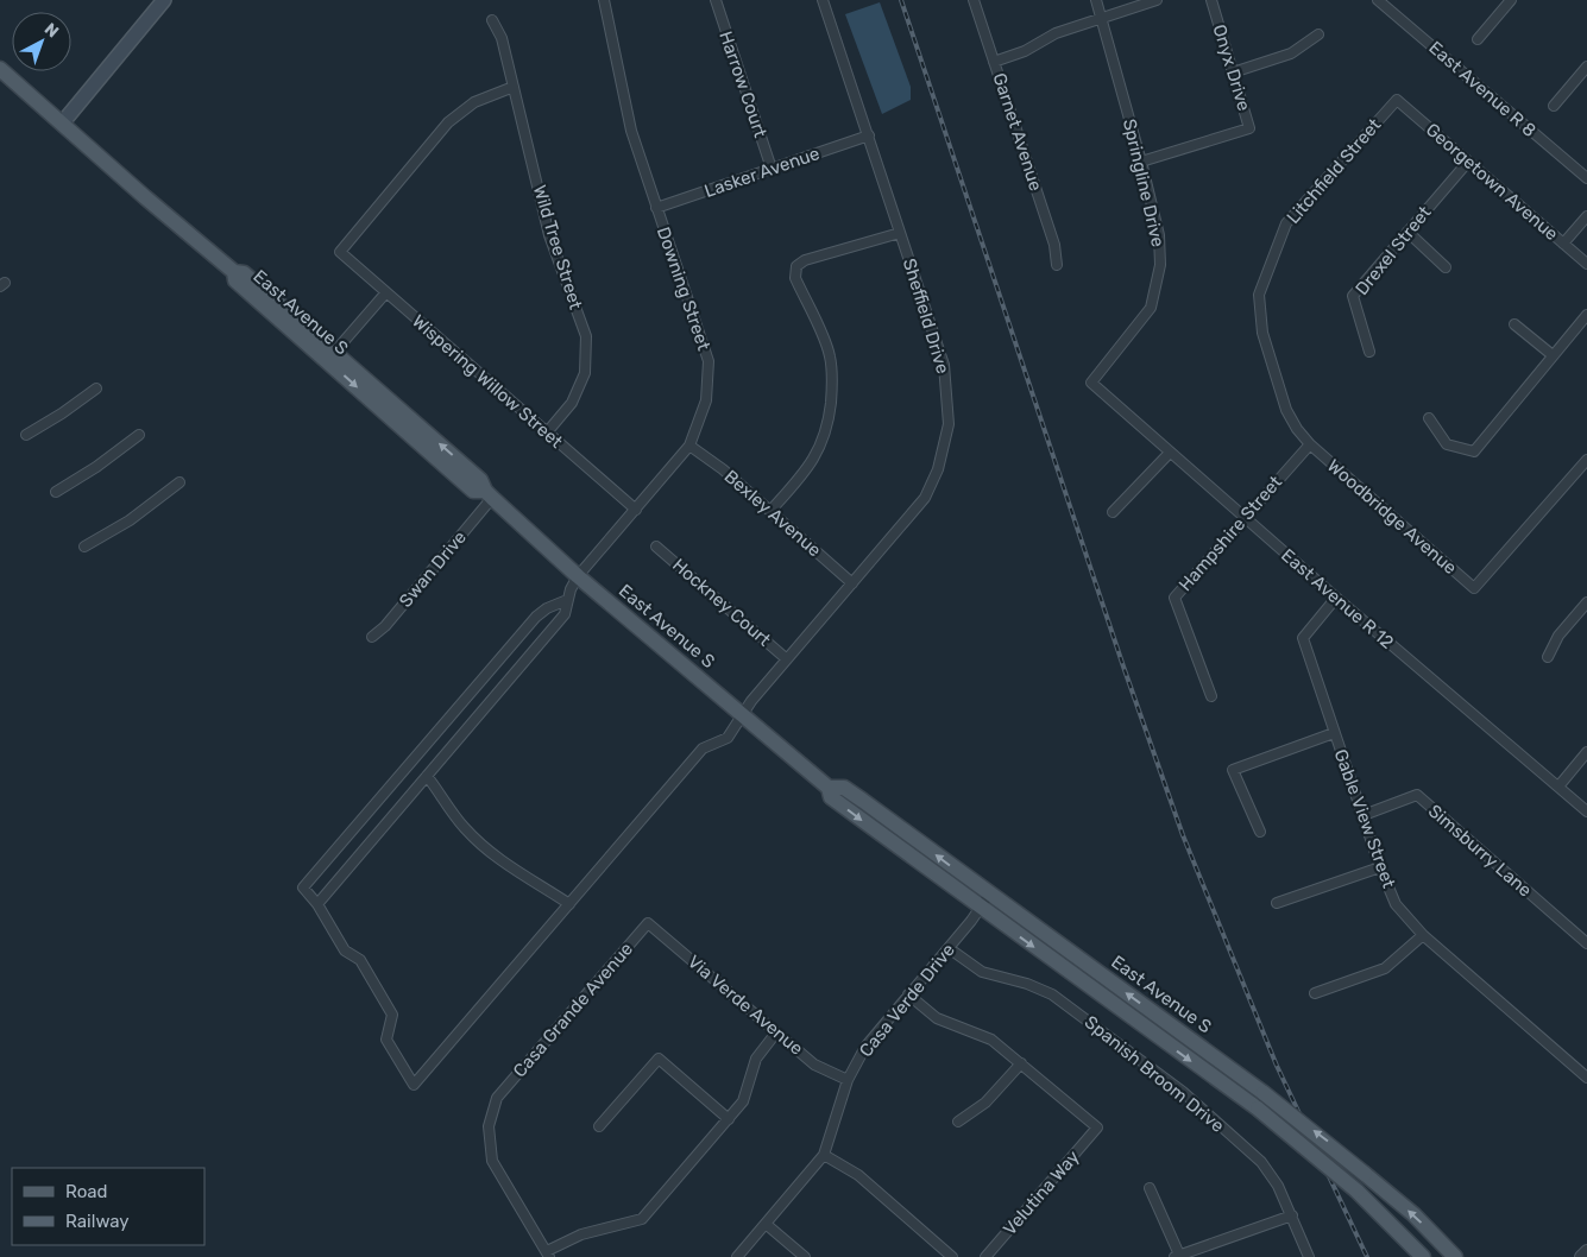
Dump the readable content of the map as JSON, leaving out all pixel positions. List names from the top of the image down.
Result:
{
  "streets": {
    "main road": ["East Avenue S"],
    "street": [
      "Onyx Drive",
      "Harrow Court",
      "East Avenue R 8",
      "Garnet Avenue",
      "Litchfield Street",
      "Lasker Avenue",
      "Georgetown Avenue",
      "Springline Drive",
      "Wild Tree Street",
      "Drexel Street",
      "Downing Street",
      "Sheffield Drive",
      "Wispering Willow Street",
      "Bexley Avenue",
      "Woodbridge Avenue",
      "Hampshire Street",
      "Swan Drive",
      "East Avenue R 12",
      "Hockney Court",
      "Gable View Street",
      "Simsburry Lane",
      "Casa Verde Drive",
      "Via Verde Avenue",
      "Casa Grande Avenue",
      "Spanish Broom Drive",
      "Velutina Way"
    ]
  },
  "crossings": [
    ["Onyx Drive", "Springline Drive"],
    ["Harrow Court", "Lasker Avenue"],
    ["Litchfield Street", "Georgetown Avenue"],
    ["Litchfield Street", "Woodbridge Avenue"],
    ["Litchfield Street", "Hampshire Street"],
    ["Lasker Avenue", "Downing Street"],
    ["Lasker Avenue", "Sheffield Drive"],
    ["Georgetown Avenue", "Drexel Street"],
    ["Springline Drive", "East Avenue R 12"],
    ["Wild Tree Street", "Wispering Willow Street"],
    ["Downing Street", "East Avenue S"],
    ["Downing Street", "Sheffield Drive"],
    ["Downing Street", "Wispering Willow Street"],
    ["Downing Street", "Bexley Avenue"],
    ["East Avenue S", "Sheffield Drive"],
    ["East Avenue S", "Swan Drive"],
    ["East Avenue S", "Casa Verde Drive"],
    ["Sheffield Drive", "Bexley Avenue"],
    ["Sheffield Drive", "Hockney Court"],
    ["Woodbridge Avenue", "Hampshire Street"],
    ["Hampshire Street", "East Avenue R 12"],
    ["East Avenue R 12", "Gable View Street"],
    ["Gable View Street", "Simsburry Lane"],
    ["Casa Verde Drive", "Via Verde Avenue"],
    ["Casa Verde Drive", "Spanish Broom Drive"],
    ["Via Verde Avenue", "Casa Grande Avenue"]
  ],
  "legend": ["Road", "Railway"],
  "north": "top right"
}
